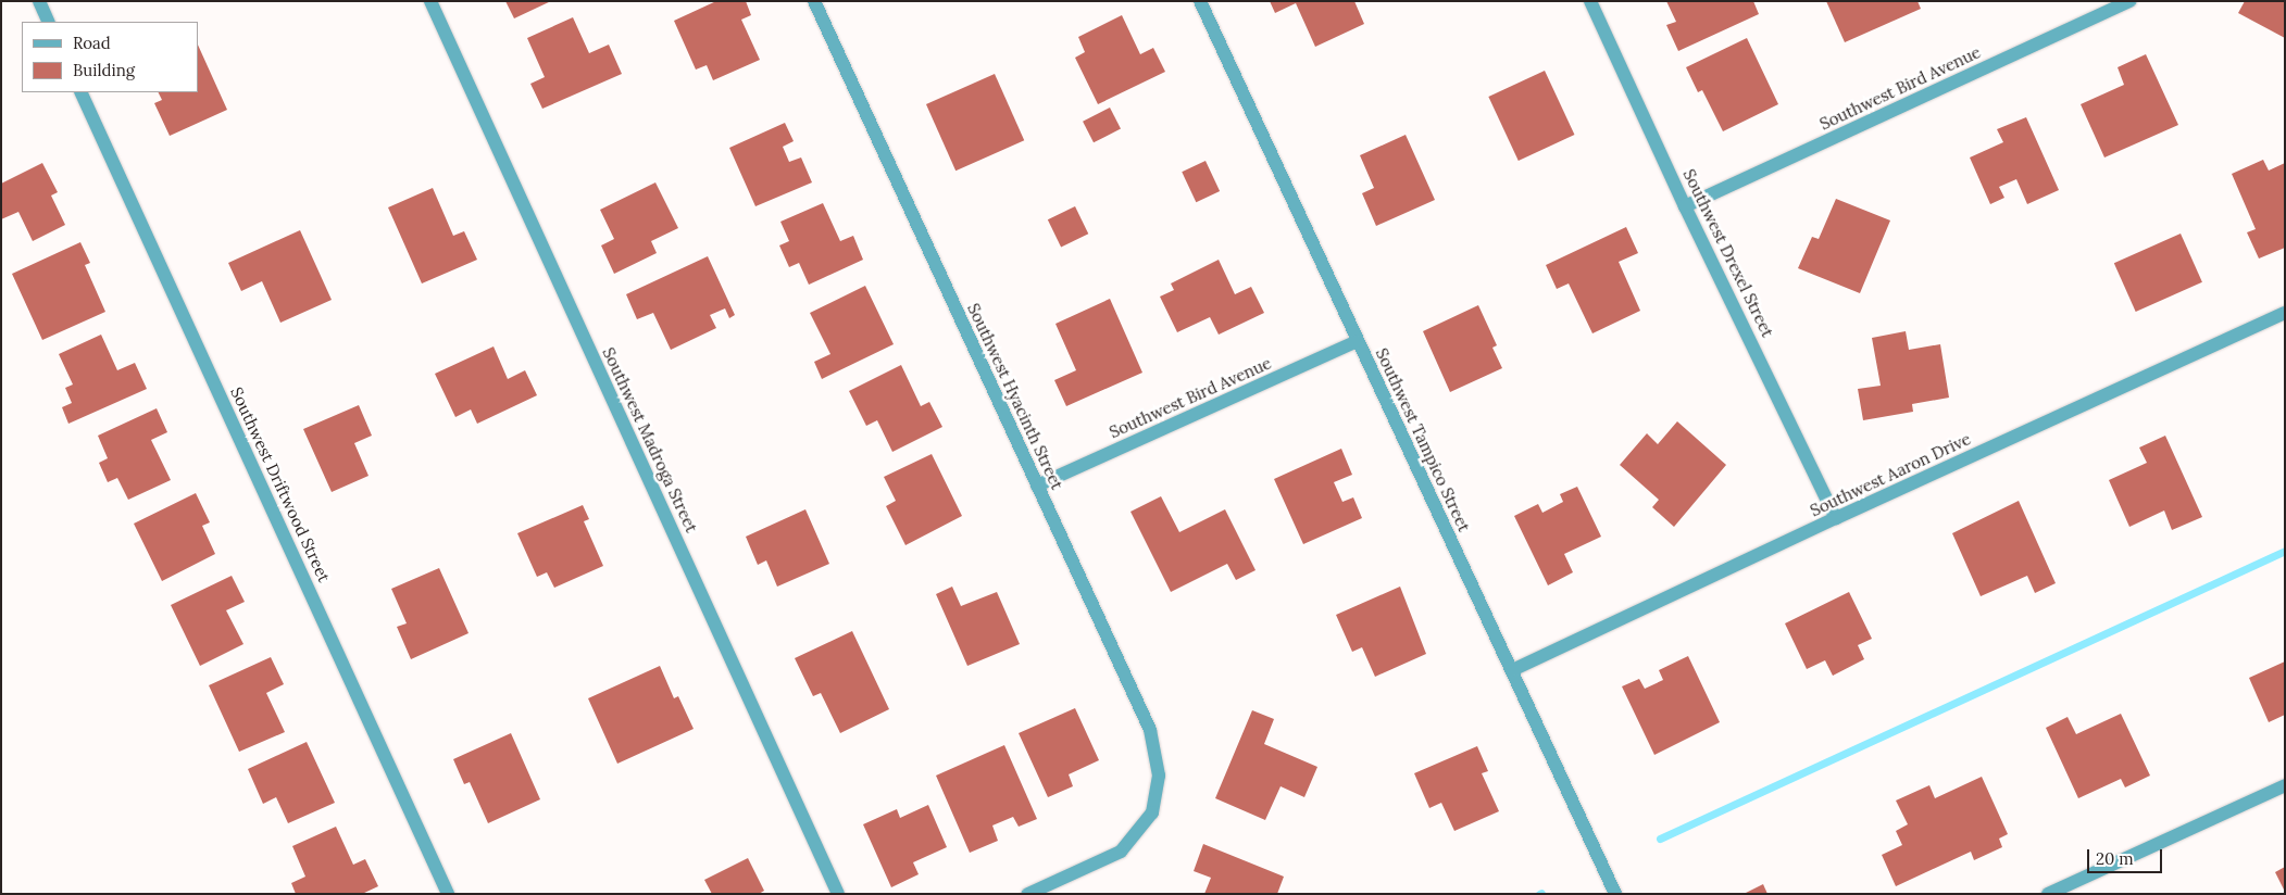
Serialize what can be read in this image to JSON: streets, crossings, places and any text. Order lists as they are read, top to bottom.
{
  "streets": {
    "street": [
      "Southwest Bird Avenue",
      "Southwest Drexel Street",
      "Southwest Hyacinth Street",
      "Southwest Madroga Street",
      "Southwest Tampico Street",
      "Southwest Aaron Drive",
      "Southwest Driftwood Street"
    ]
  },
  "crossings": [
    ["Southwest Bird Avenue", "Southwest Drexel Street"],
    ["Southwest Bird Avenue", "Southwest Hyacinth Street"],
    ["Southwest Bird Avenue", "Southwest Tampico Street"],
    ["Southwest Drexel Street", "Southwest Aaron Drive"],
    ["Southwest Tampico Street", "Southwest Aaron Drive"]
  ],
  "legend": ["Road", "Building"],
  "scale_bar": "20 m"
}
